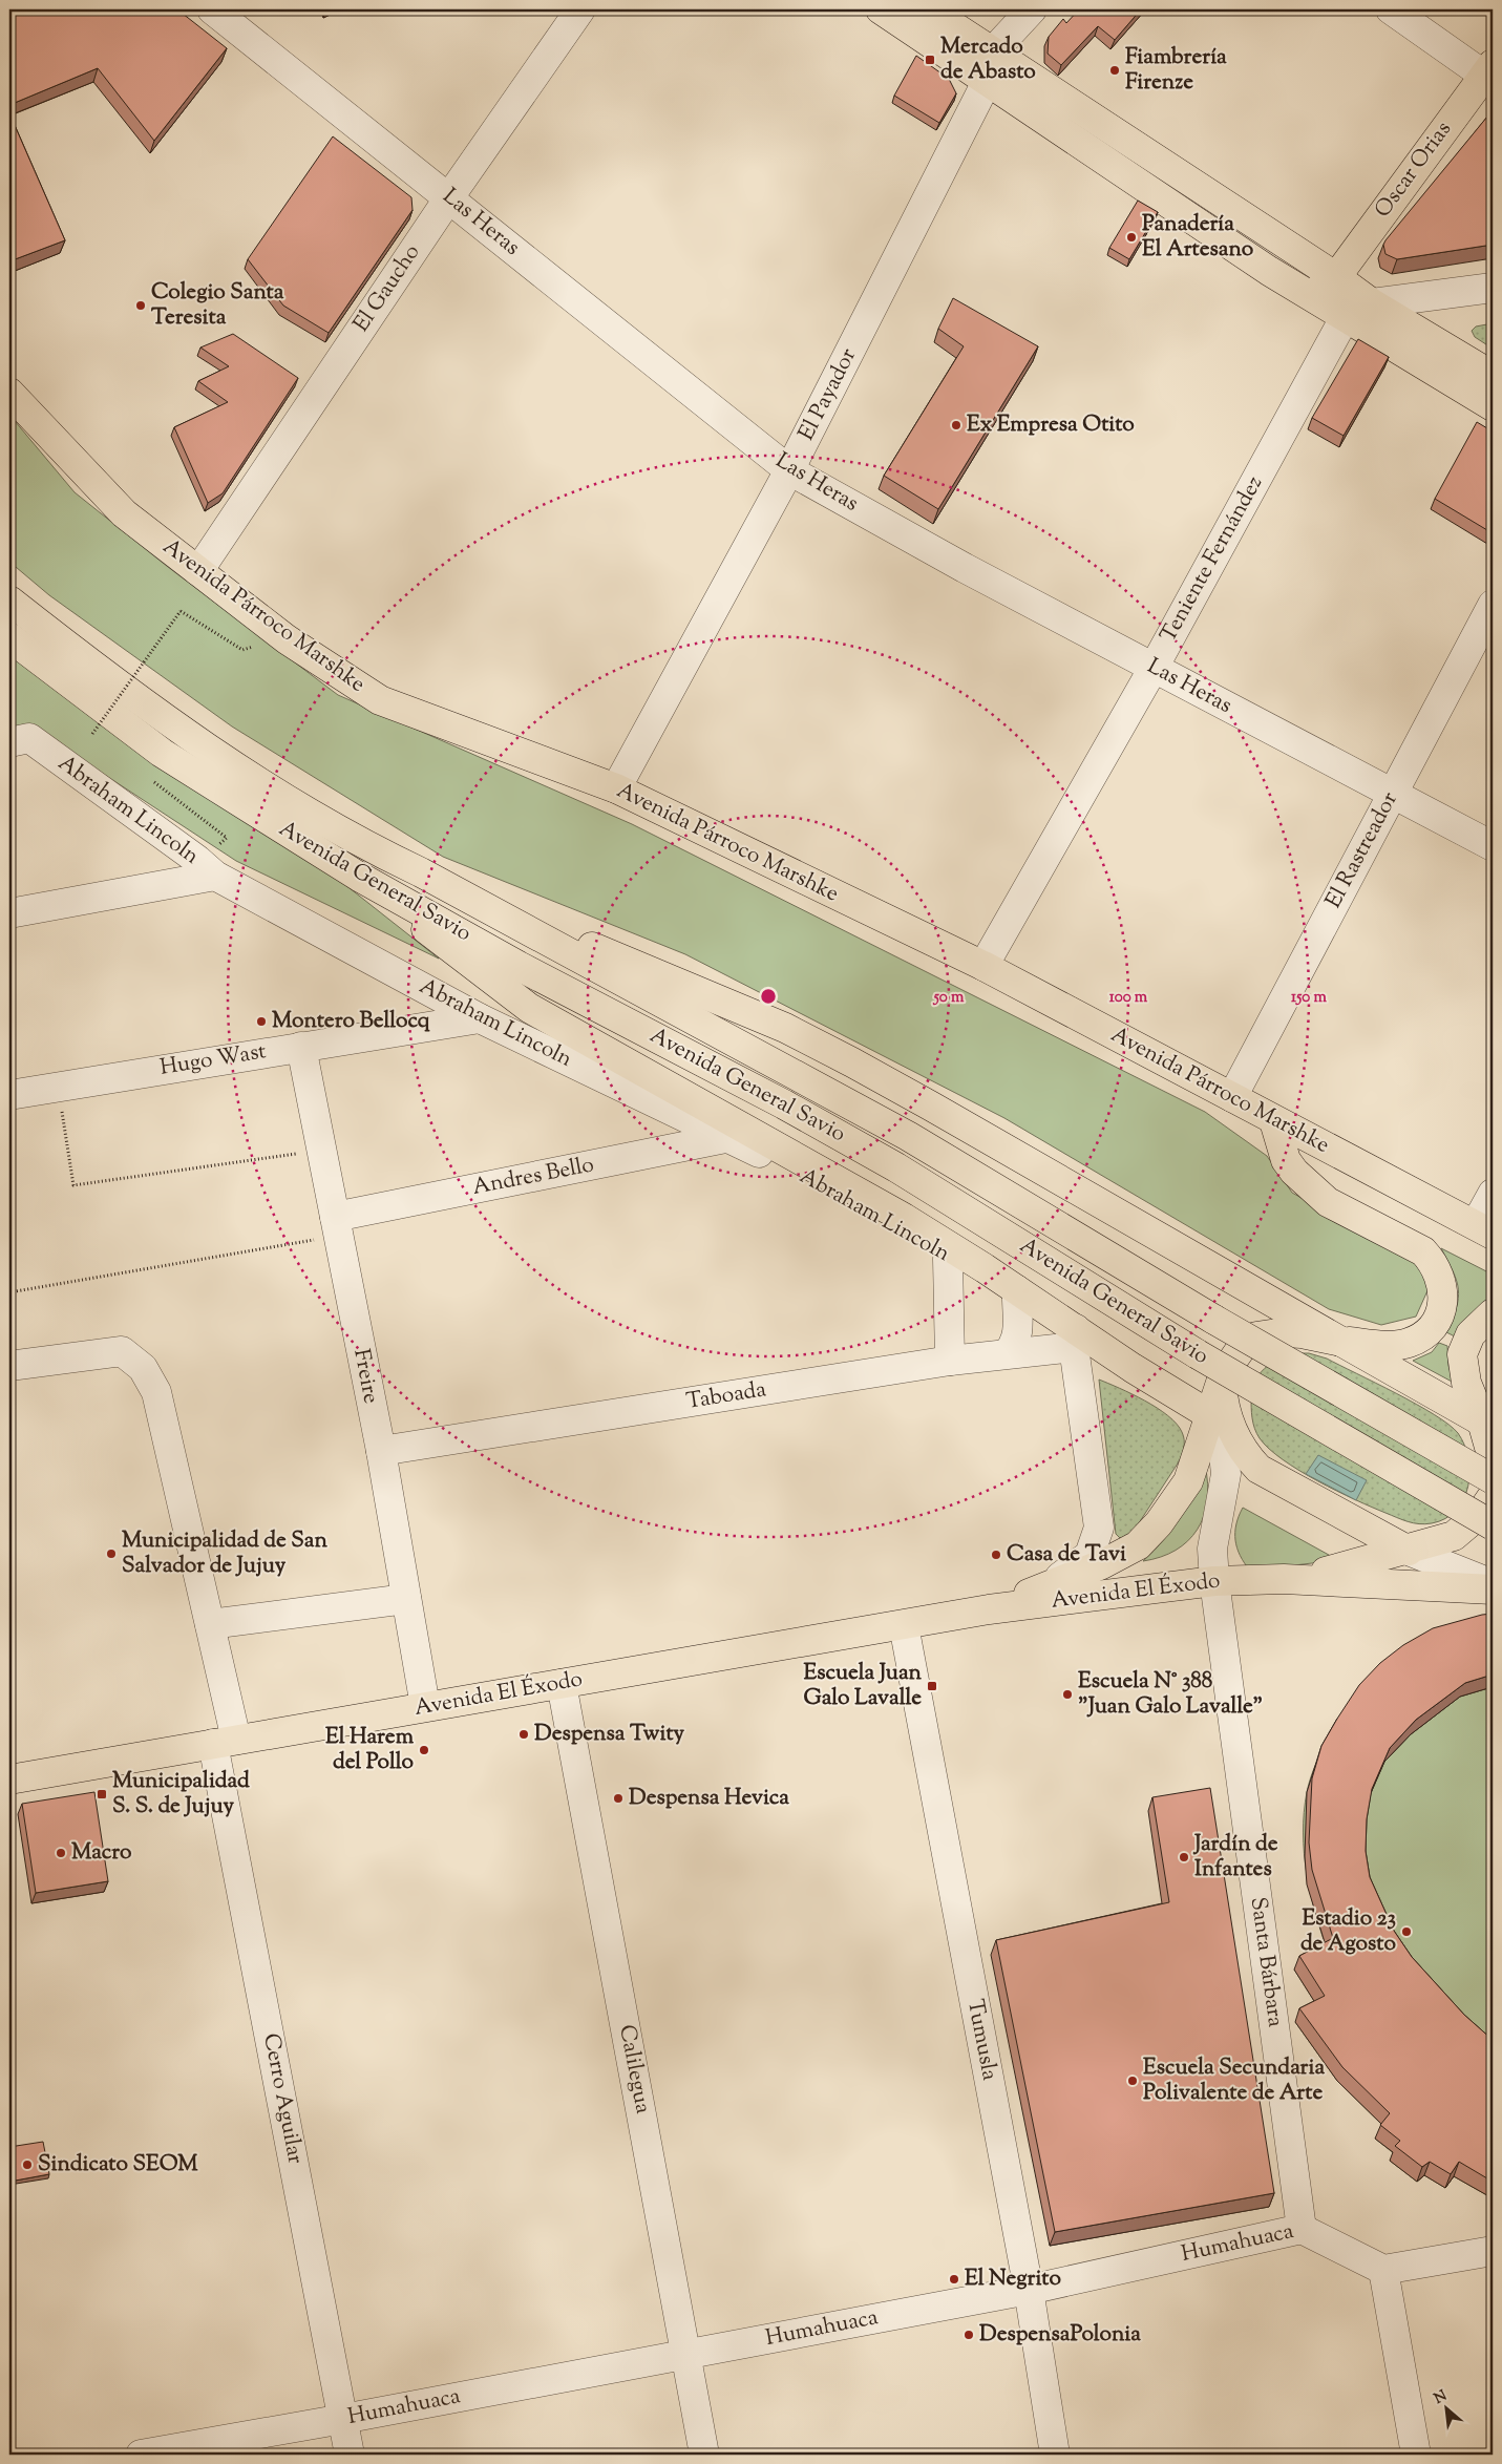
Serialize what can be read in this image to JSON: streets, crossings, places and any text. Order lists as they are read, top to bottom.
{
  "streets": {
    "main road": [
      "Oscar Orias",
      "Avenida Párroco Marshke",
      "Avenida General Savio",
      "Avenida El Éxodo"
    ],
    "street": [
      "Las Heras",
      "El Gaucho",
      "El Payador",
      "Teniente Fernández",
      "Abraham Lincoln",
      "El Rastreador",
      "Hugo Wast",
      "Andres Bello",
      "Freire",
      "Taboada",
      "Santa Bárbara",
      "Tumusla",
      "Calilegua",
      "Cerro Aguilar",
      "Humahuaca"
    ]
  },
  "crossings": [
    ["Las Heras", "El Gaucho"],
    ["Las Heras", "El Payador"],
    ["Las Heras", "Teniente Fernández"],
    ["Las Heras", "El Rastreador"],
    ["El Gaucho", "Avenida Párroco Marshke"],
    ["El Payador", "Avenida Párroco Marshke"],
    ["Teniente Fernández", "Avenida Párroco Marshke"],
    ["Avenida Párroco Marshke", "El Rastreador"],
    ["Abraham Lincoln", "Hugo Wast"],
    ["Abraham Lincoln", "Andres Bello"],
    ["Hugo Wast", "Freire"],
    ["Andres Bello", "Freire"],
    ["Freire", "Taboada"],
    ["Freire", "Avenida El Éxodo"],
    ["Avenida El Éxodo", "Santa Bárbara"],
    ["Avenida El Éxodo", "Tumusla"],
    ["Avenida El Éxodo", "Calilegua"],
    ["Avenida El Éxodo", "Cerro Aguilar"],
    ["Santa Bárbara", "Humahuaca"],
    ["Tumusla", "Humahuaca"],
    ["Calilegua", "Humahuaca"],
    ["Cerro Aguilar", "Humahuaca"]
  ],
  "places": {
    "transit": ["Mercado de Abasto", "Escuela Juan Galo Lavalle", "Municipalidad S. S. de Jujuy"],
    "other": [
      "Fiambrería Firenze",
      "Panadería El Artesano",
      "Colegio Santa Teresita",
      "Ex Empresa Otito",
      "Montero Bellocq",
      "Municipalidad de San Salvador de Jujuy",
      "Casa de Tavi",
      "Escuela N° 388 \"Juan Galo Lavalle\"",
      "Despensa Twity",
      "El Harem del Pollo",
      "Despensa Hevica",
      "Macro",
      "Jardín de Infantes",
      "Estadio 23 de Agosto",
      "Escuela Secundaria Polivalente de Arte",
      "Sindicato SEOM",
      "El Negrito",
      "DespensaPolonia"
    ]
  },
  "north": "top left",
  "rings": ["50 m", "100 m", "150 m"]
}
